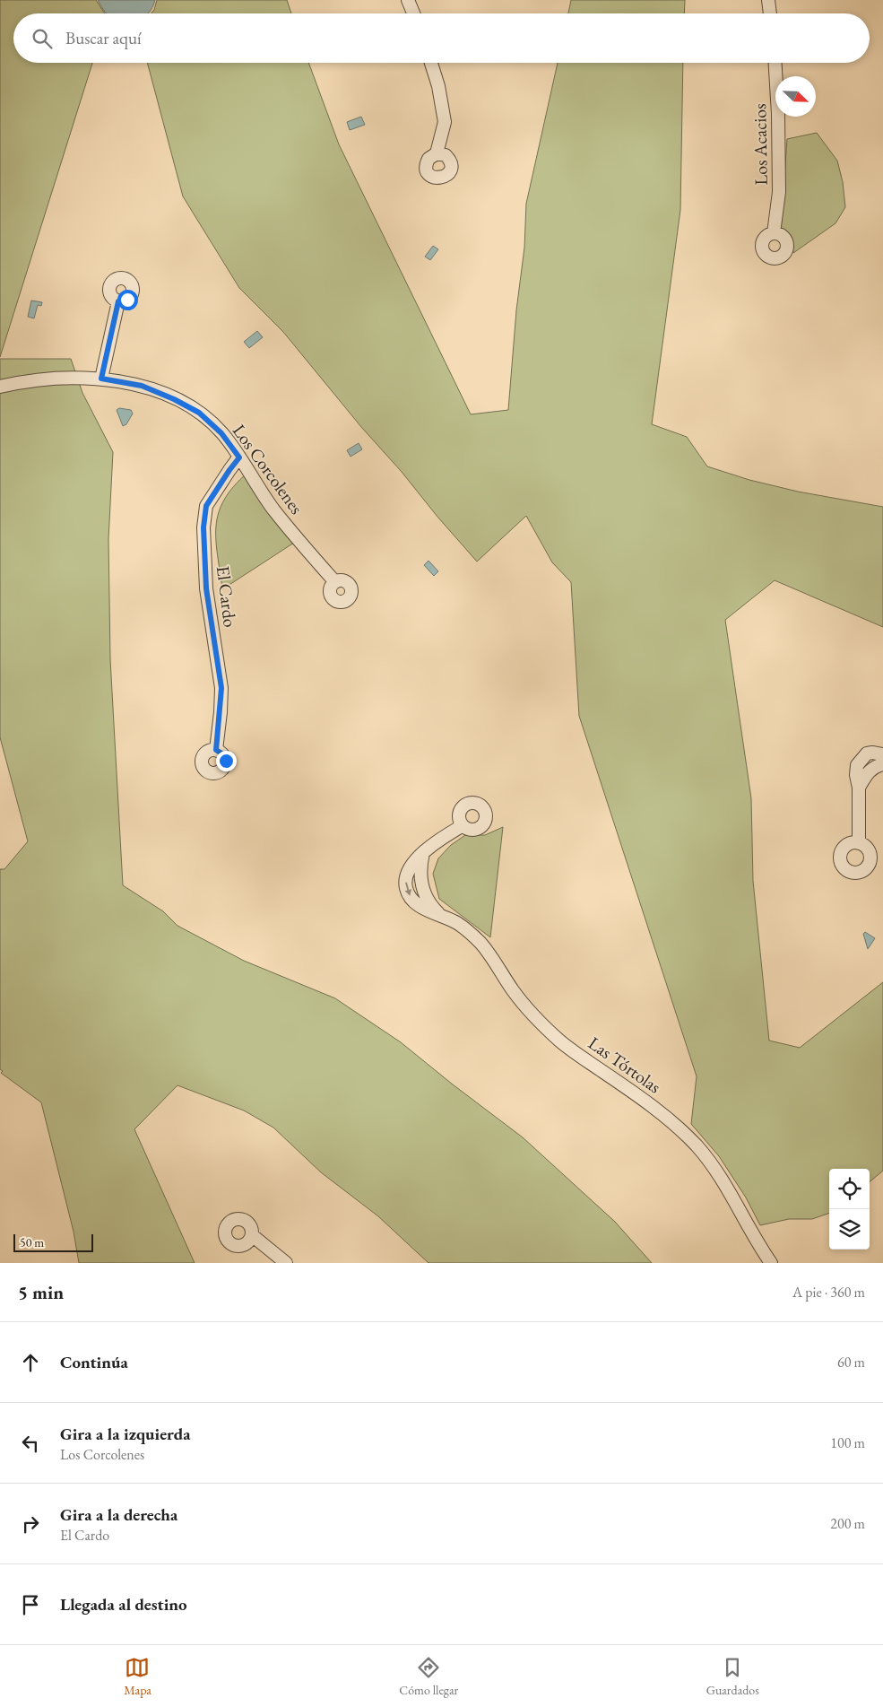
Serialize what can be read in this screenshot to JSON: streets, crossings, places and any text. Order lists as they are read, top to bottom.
{
  "streets": {
    "street": [
      "Los Acacios",
      "Los Corcolenes",
      "El Cardo",
      "Las Tórtolas"
    ]
  },
  "crossings": [
    ["Los Corcolenes", "El Cardo"]
  ],
  "scale_bar": "50 m",
  "north": "bottom right",
  "page": {
    "search": "Buscar aquí",
    "scale": "50 m",
    "heading": ["5 min", "A pie · 360 m"],
    "list": [
      ["Continúa", "60 m"],
      ["Gira a la izquierda", "Los Corcolenes", "100 m"],
      ["Gira a la derecha", "El Cardo", "200 m"],
      "Llegada al destino"
    ],
    "nav": ["Mapa", "Cómo llegar", "Guardados"]
  }
}
